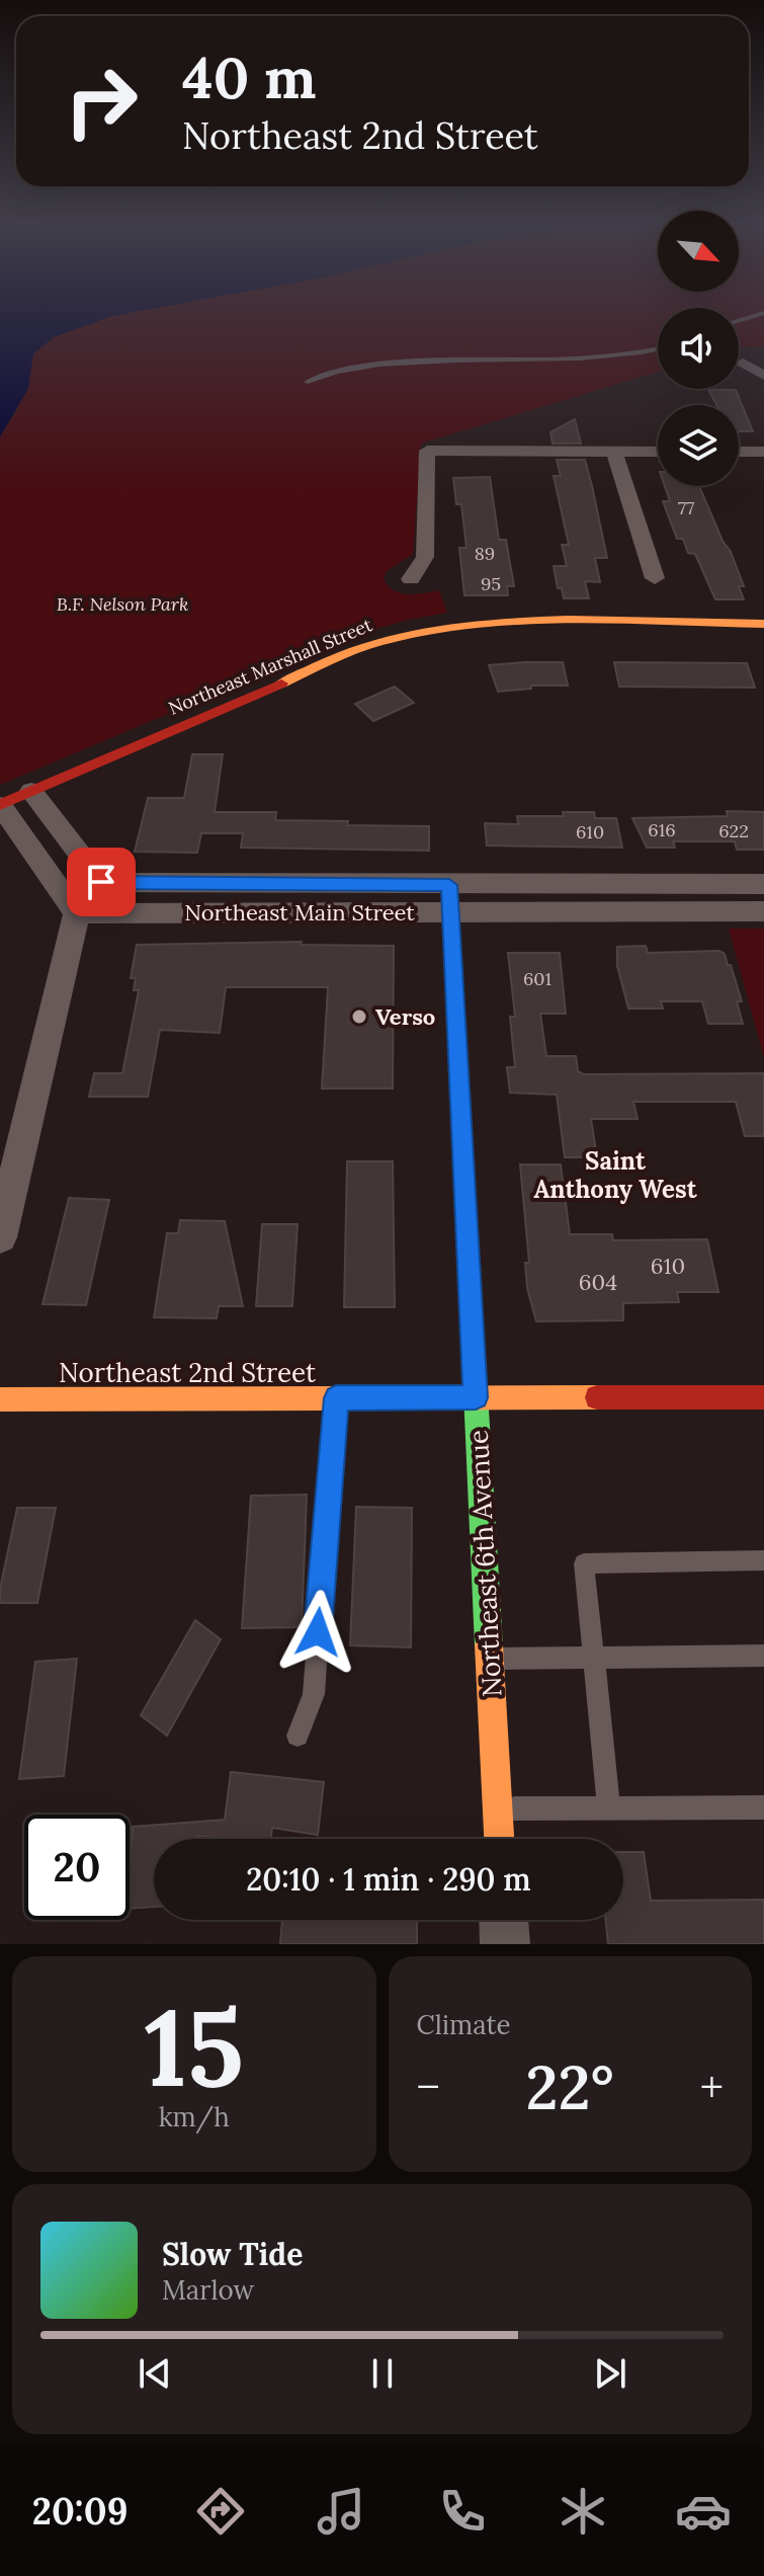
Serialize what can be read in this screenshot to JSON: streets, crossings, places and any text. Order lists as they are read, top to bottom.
{
  "streets": {
    "street": [
      "Northeast Marshall Street",
      "Northeast Main Street",
      "Northeast 2nd Street",
      "Northeast 6th Avenue"
    ]
  },
  "crossings": [
    ["Northeast Main Street", "Northeast 6th Avenue"],
    ["Northeast 2nd Street", "Northeast 6th Avenue"]
  ],
  "districts": ["Saint Anthony West"],
  "parks": ["B.F. Nelson Park"],
  "places": ["Verso"],
  "house_numbers": [
    "77",
    "89",
    "95",
    "616",
    "622",
    "610",
    "601",
    "610",
    "604"
  ],
  "north": "bottom right",
  "page": {
    "turn": ["40 m", "Northeast 2nd Street"],
    "limit": "20",
    "trip": "20:10 · 1 min · 290 m",
    "tile": [
      ["15", "km/h"],
      "Climate"
    ],
    "heat": ["−", "22°", "+"],
    "song": ["Slow Tide", "Marlow"],
    "tabs": "20:09"
  }
}
